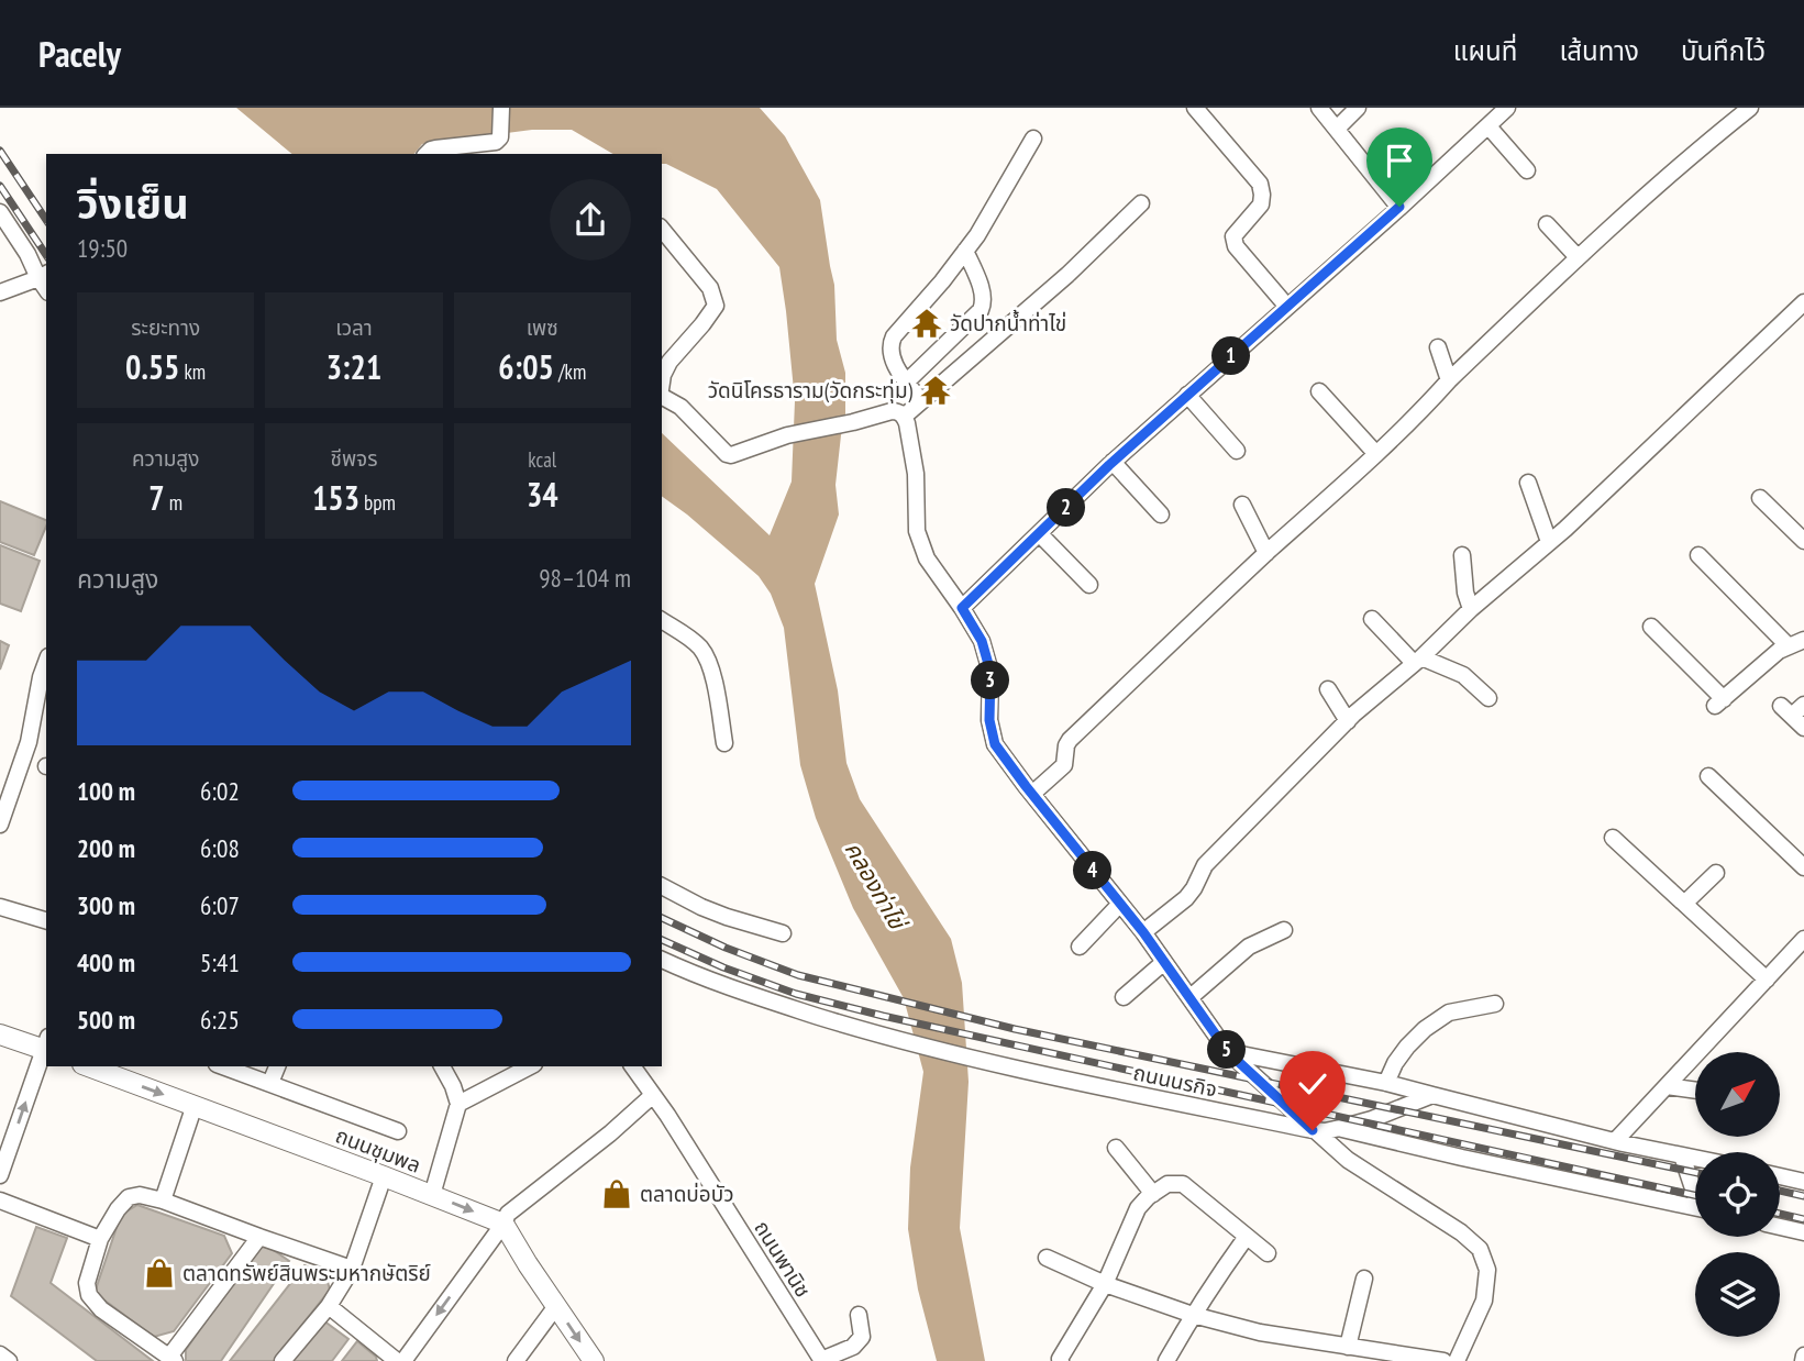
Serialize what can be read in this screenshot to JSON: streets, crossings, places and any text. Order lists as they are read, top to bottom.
{
  "streets": {
    "main road": ["ถนนชุมพล"],
    "street": ["ถนนนรกิจ", "ถนนพานิช"]
  },
  "one_way": ["ถนนชุมพล"],
  "water": ["คลองท่าไข่"],
  "places": {
    "temple": ["วัดปากน้ำท่าไข่", "วัดนิโครธาราม(วัดกระทุ่ม)"],
    "shop": ["ตลาดบ่อบัว", "ตลาดทรัพย์สินพระมหากษัตริย์"]
  },
  "north": "top right",
  "page": {
    "header": "Pacely",
    "nav": ["แผนที่", "เส้นทาง", "บันทึกไว้"],
    "heading": ["วิ่งเย็น", "19:50"],
    "stats": [
      ["ระยะทาง", "0.55 km"],
      ["เวลา", "3:21"],
      ["เพซ", "6:05 /km"],
      ["ความสูง", "7 m"],
      ["ชีพจร", "153 bpm"],
      ["kcal", "34"]
    ],
    "pins": [
      "1",
      "2",
      "3",
      "4",
      "5"
    ],
    "chart": ["ความสูง", "98–104 m"],
    "list": [
      {
        "name": "100 m",
        "note": "6:02"
      },
      {
        "name": "200 m",
        "note": "6:08"
      },
      {
        "name": "300 m",
        "note": "6:07"
      },
      {
        "name": "400 m",
        "note": "5:41"
      },
      {
        "name": "500 m",
        "note": "6:25"
      }
    ]
  }
}
